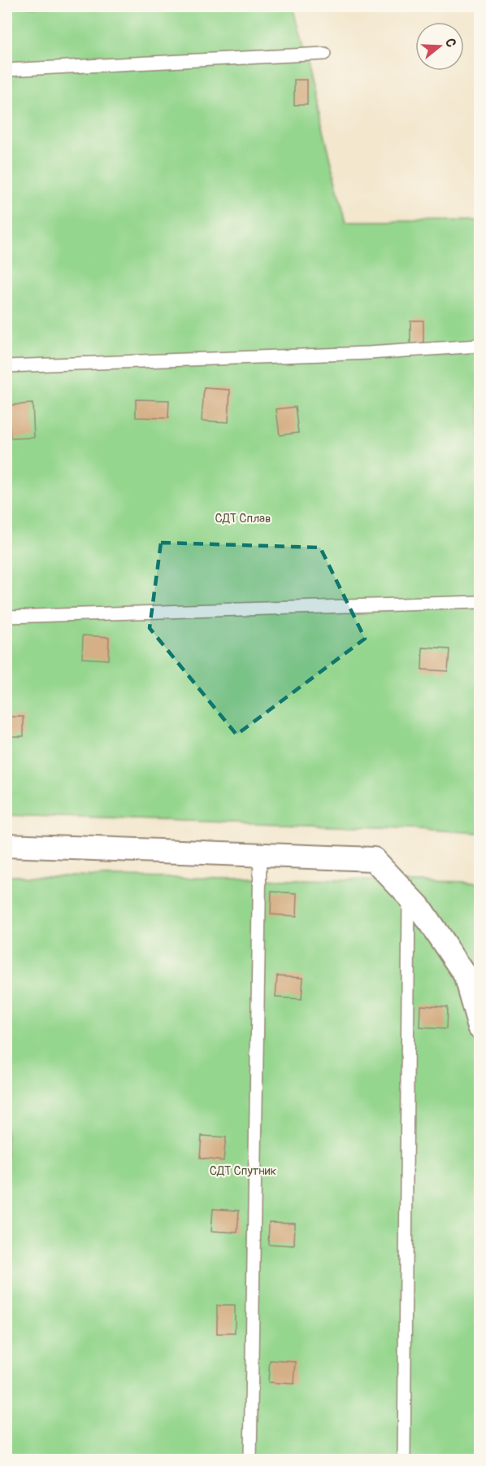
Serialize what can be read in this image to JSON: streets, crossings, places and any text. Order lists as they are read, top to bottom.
{
  "parks": ["СДТ Сплав", "СДТ Спутник"],
  "north": "right"
}
